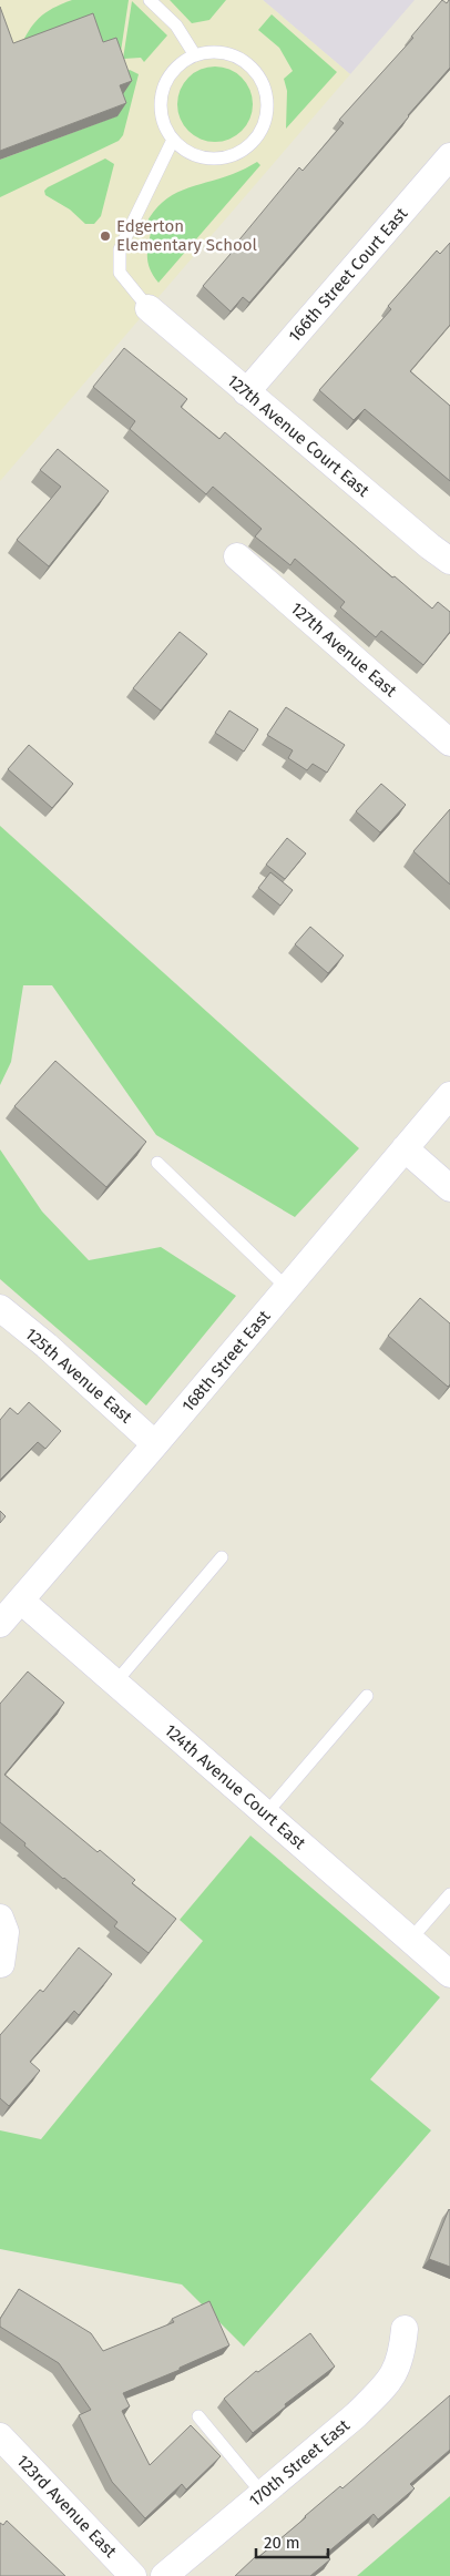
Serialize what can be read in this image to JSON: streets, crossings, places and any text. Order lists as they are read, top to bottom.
{
  "streets": {
    "street": [
      "166th Street Court East",
      "127th Avenue Court East",
      "127th Avenue East",
      "168th Street East",
      "125th Avenue East",
      "124th Avenue Court East",
      "170th Street East",
      "123rd Avenue East"
    ]
  },
  "crossings": [
    ["166th Street Court East", "127th Avenue Court East"],
    ["168th Street East", "125th Avenue East"],
    ["168th Street East", "124th Avenue Court East"]
  ],
  "places": ["Edgerton Elementary School"],
  "scale_bar": "20 m"
}
